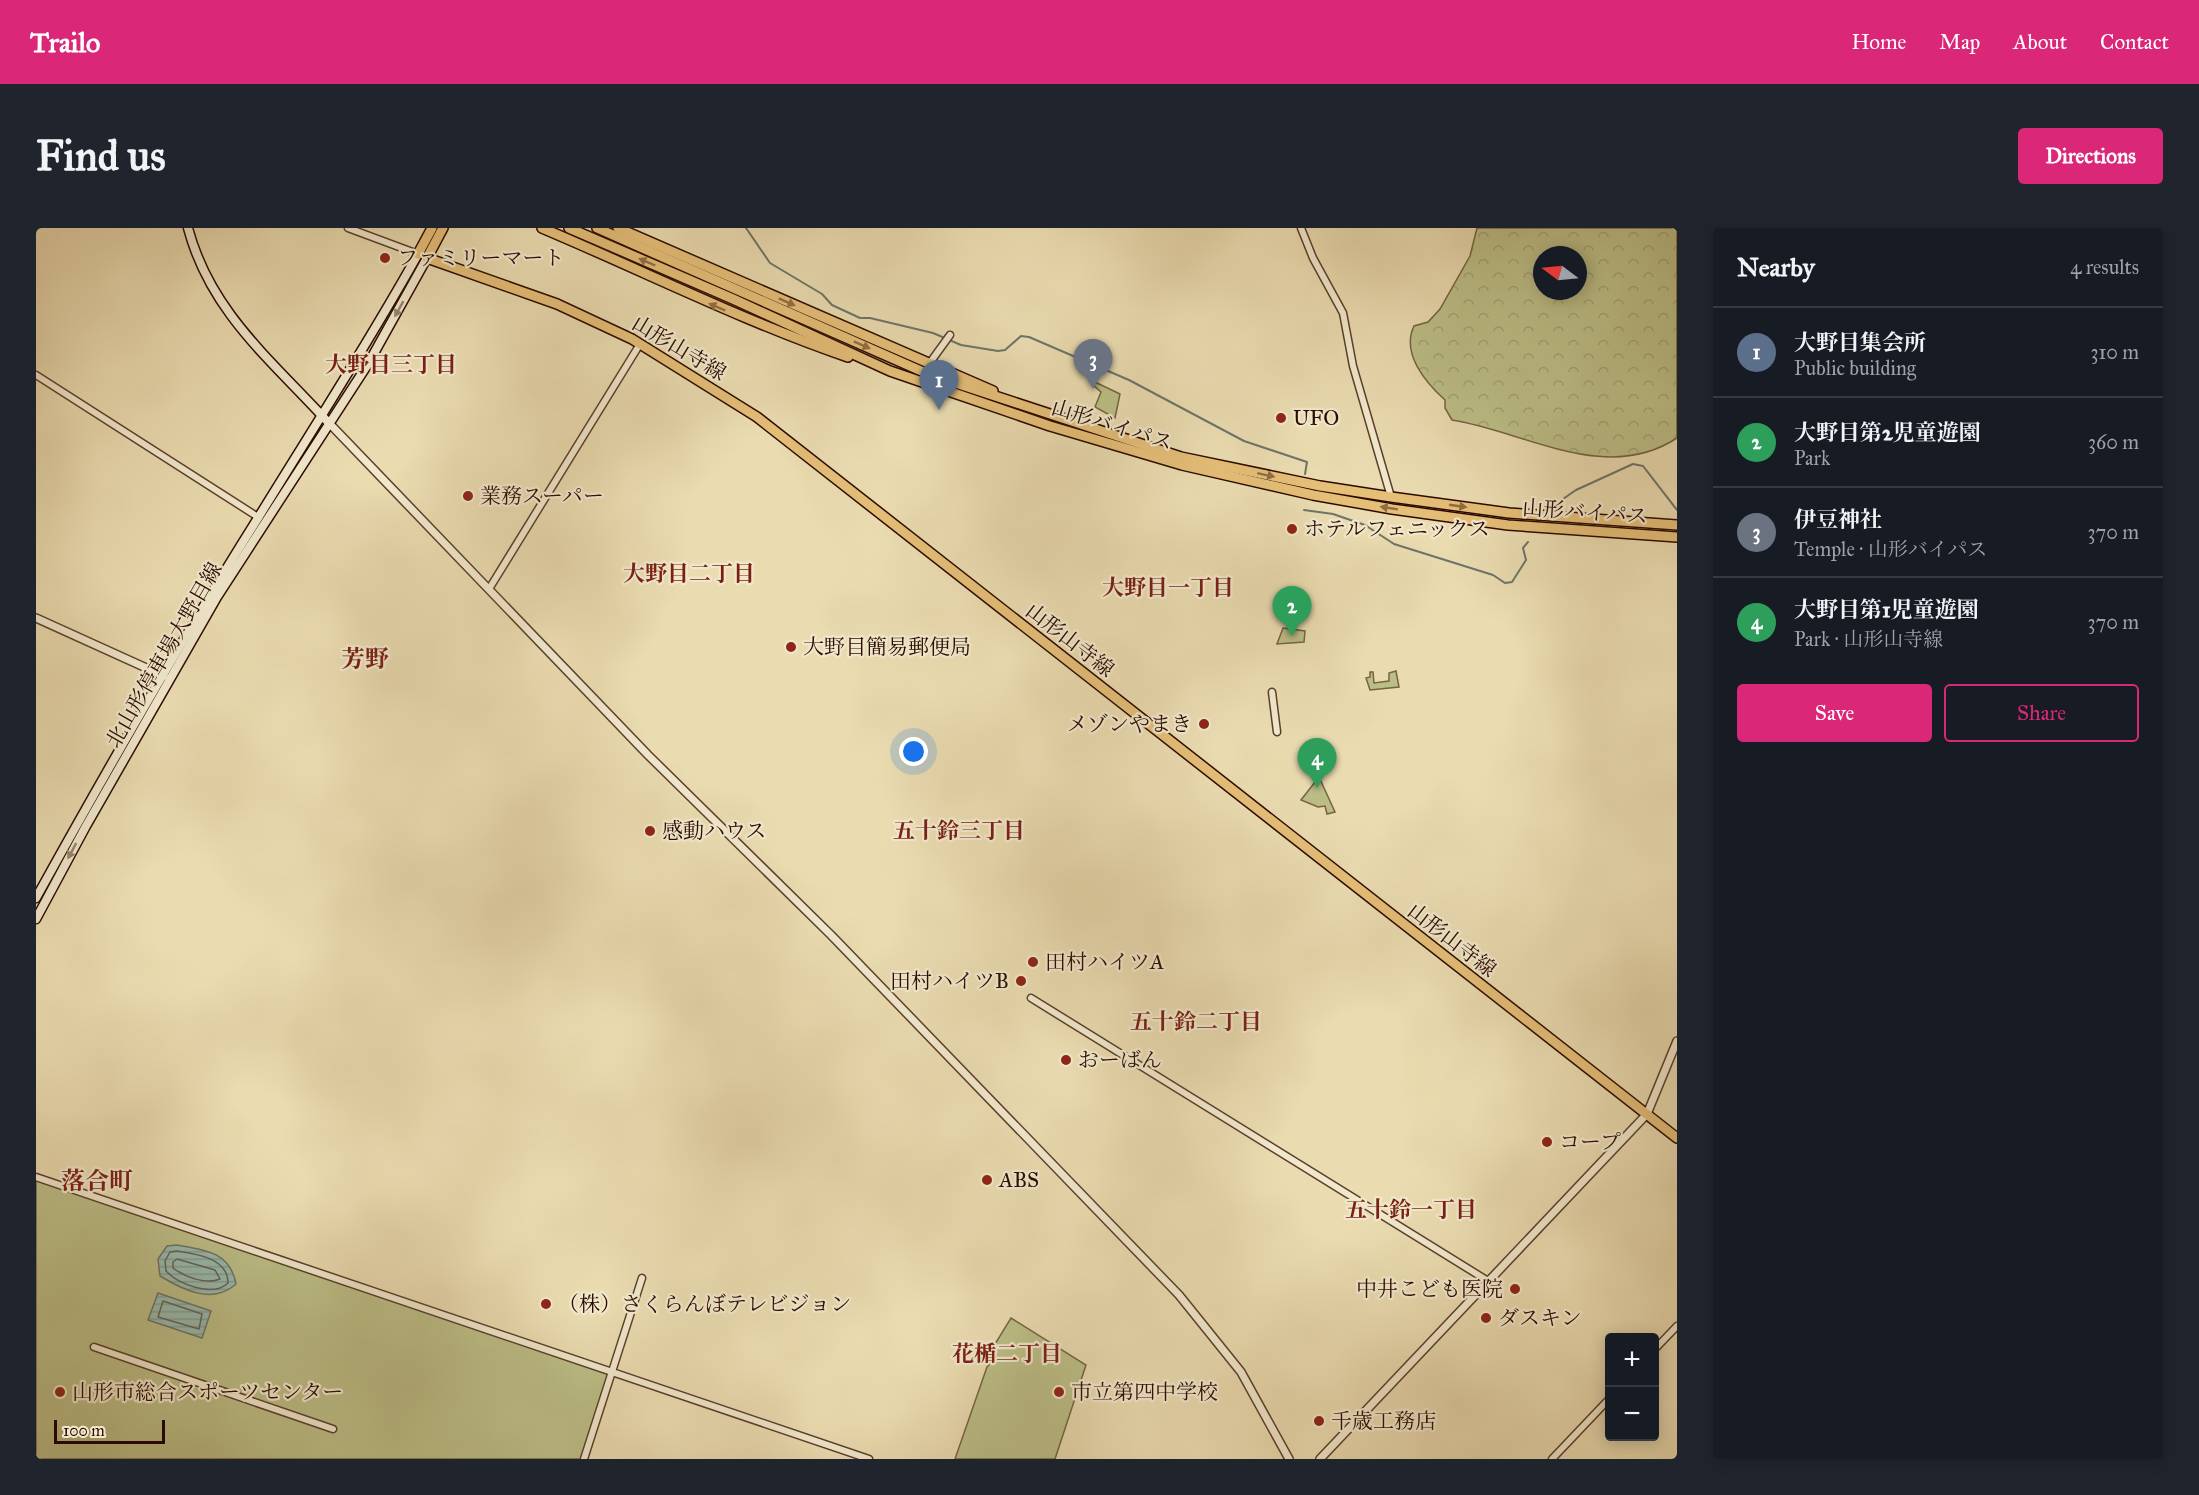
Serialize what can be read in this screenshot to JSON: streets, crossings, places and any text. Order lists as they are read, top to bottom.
{
  "streets": {
    "main road": ["山形山寺線", "山形バイパス", "北山形停車場大野目線"]
  },
  "districts": [
    "大野目三丁目",
    "大野目二丁目",
    "大野目一丁目",
    "芳野",
    "五十鈴三丁目",
    "五十鈴二丁目",
    "落合町",
    "五十鈴一丁目",
    "花楯二丁目"
  ],
  "places": [
    "ファミリーマート",
    "UFO",
    "業務スーパー",
    "ホテルフェニックス",
    "大野目簡易郵便局",
    "メゾンやまき",
    "感動ハウス",
    "田村ハイツA",
    "田村ハイツB",
    "おーばん",
    "コープ",
    "ABS",
    "中井こども医院",
    "（株）さくらんぼテレビジョン",
    "ダスキン",
    "山形市総合スポーツセンター",
    "市立第四中学校",
    "千歳工務店"
  ],
  "scale_bar": "100 m",
  "north": "left",
  "page": {
    "header": "Trailo",
    "nav": [
      "Home",
      "Map",
      "About",
      "Contact"
    ],
    "buttons": [
      "Directions",
      ["Save", "Share"]
    ],
    "title": "Find us",
    "heading": ["Nearby", "4 results"],
    "list": [
      {
        "mark": "1",
        "name": "大野目集会所",
        "note": "Public building",
        "value": "310 m"
      },
      {
        "mark": "2",
        "name": "大野目第2児童遊園",
        "note": "Park",
        "value": "360 m"
      },
      {
        "mark": "3",
        "name": "伊豆神社",
        "note": "Temple · 山形バイパス",
        "value": "370 m"
      },
      {
        "mark": "4",
        "name": "大野目第1児童遊園",
        "note": "Park · 山形山寺線",
        "value": "370 m"
      }
    ],
    "pins": [
      "3",
      "1",
      "2",
      "4"
    ],
    "map_buttons": ["+", "−"],
    "scale": "100 m"
  }
}
